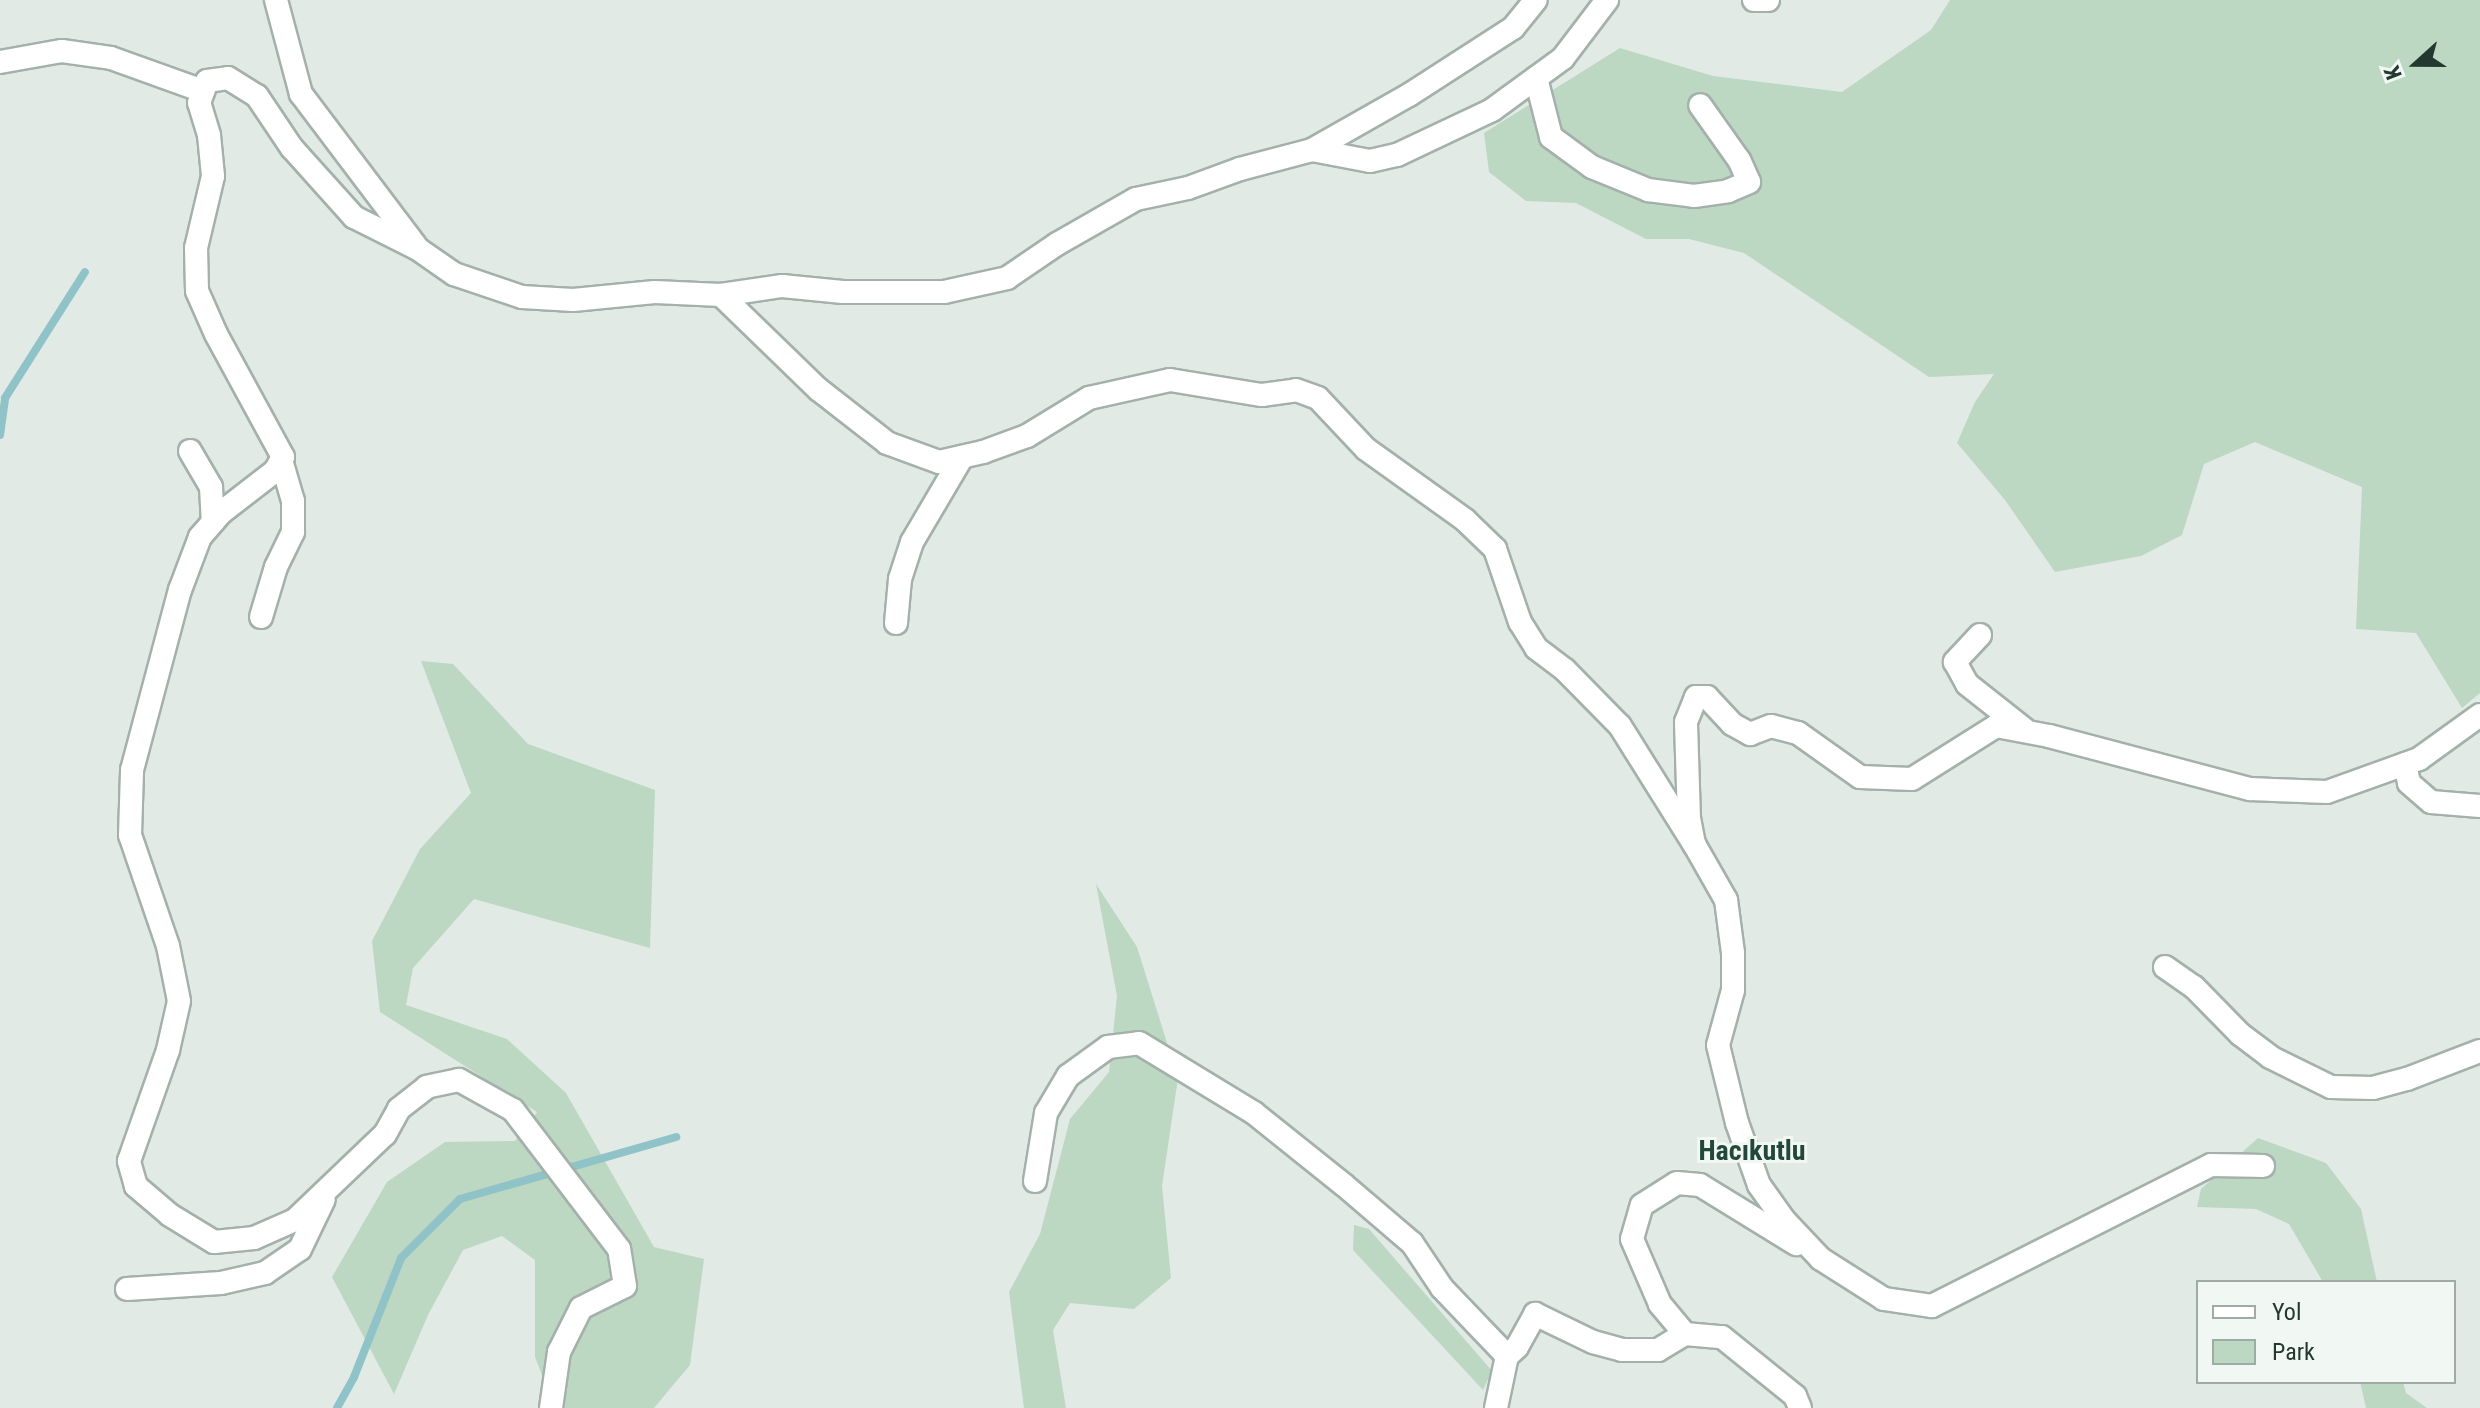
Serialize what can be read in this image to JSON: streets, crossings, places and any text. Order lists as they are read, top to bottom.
{
  "districts": ["Hacıkutlu"],
  "legend": ["Yol", "Park"],
  "north": "left"
}
